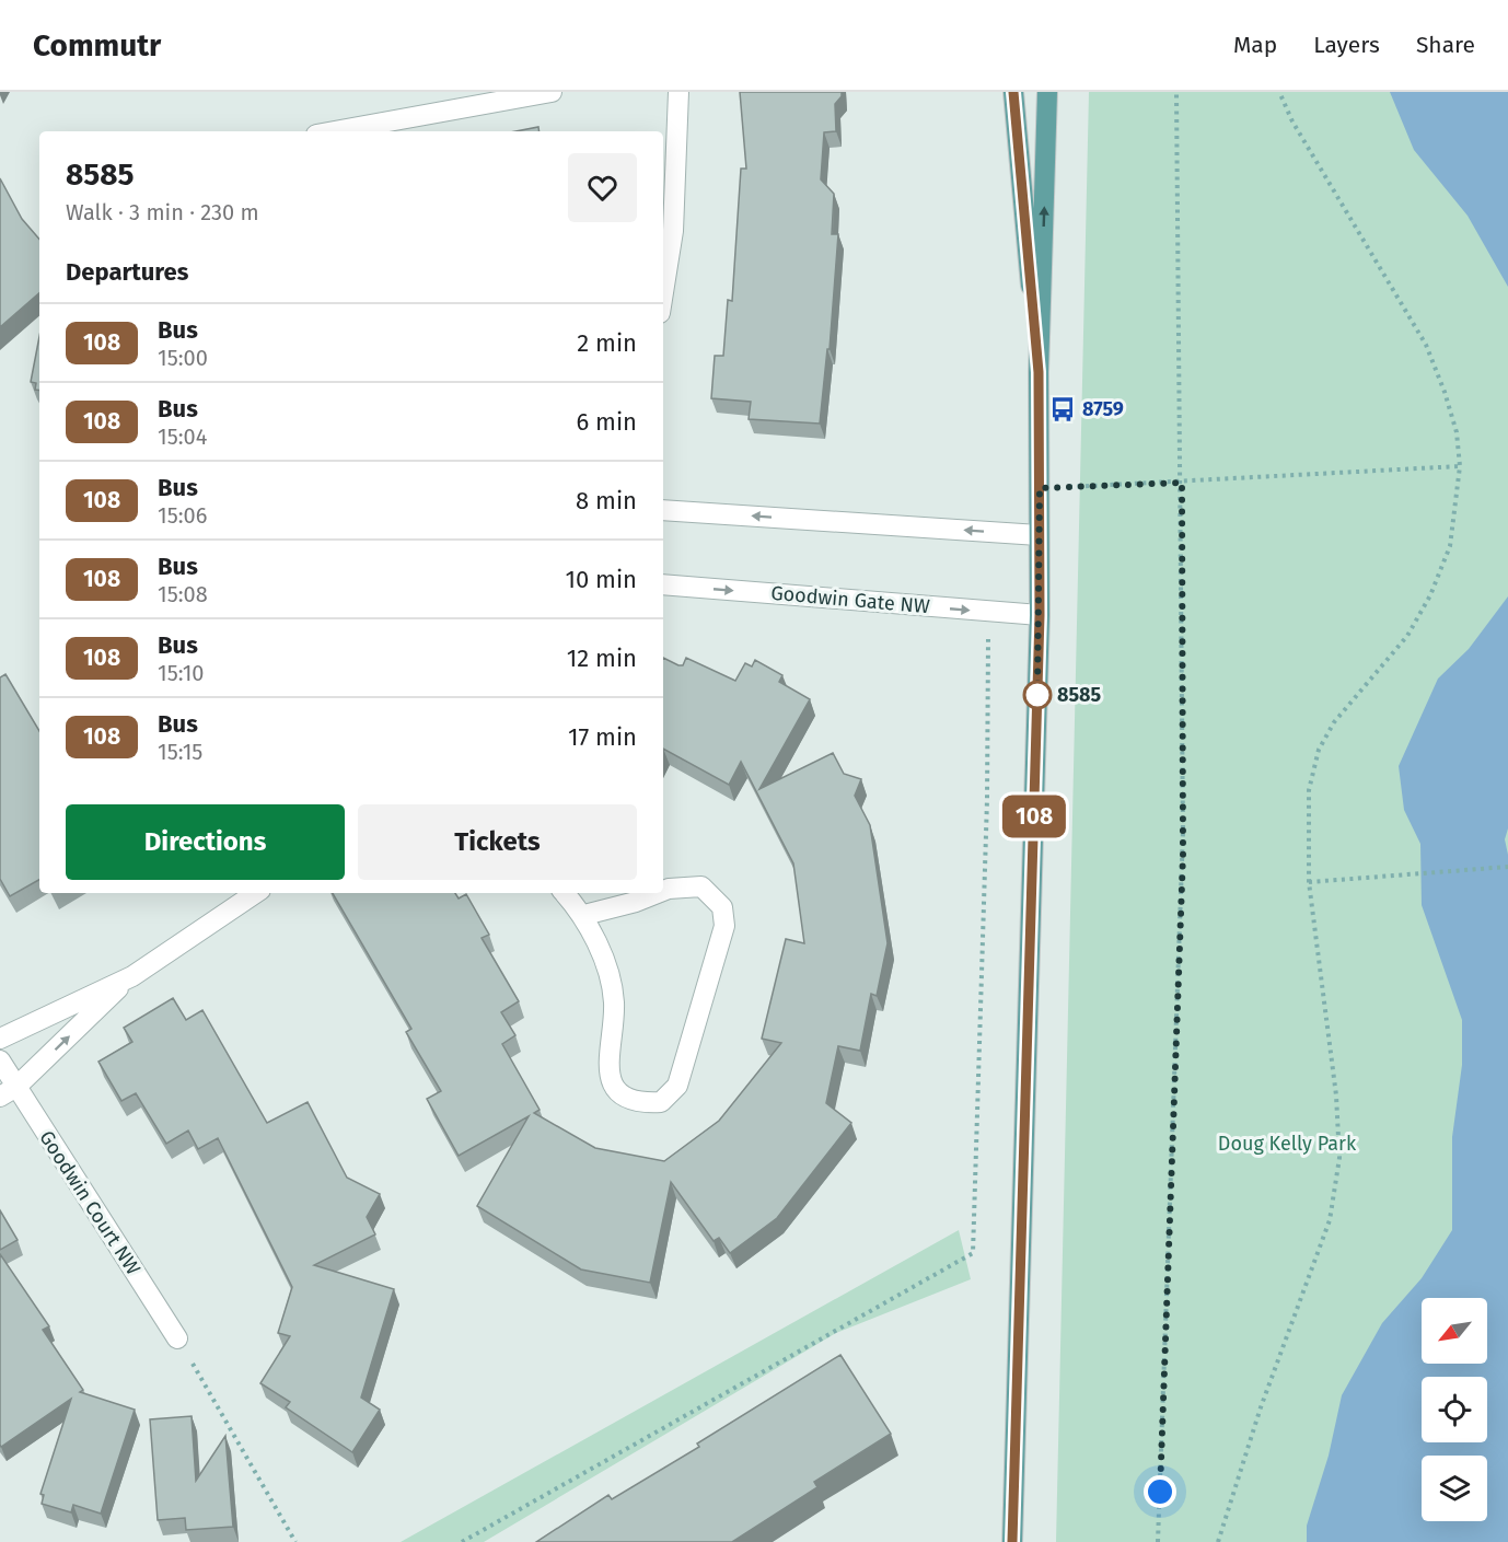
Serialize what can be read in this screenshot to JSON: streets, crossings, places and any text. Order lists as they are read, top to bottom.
{
  "streets": {
    "street": ["Goodwin Gate NW", "Goodwin Court NW"]
  },
  "parks": ["Doug Kelly Park"],
  "places": {
    "bus stop": ["8759"],
    "other": ["8585"]
  },
  "lines": ["bus line 108"],
  "north": "bottom left",
  "page": {
    "header": "Commutr",
    "nav": ["Map", "Layers", "Share"],
    "on_map": "108",
    "heading": [
      ["8585", "Walk · 3 min · 230 m"],
      "Departures"
    ],
    "list": [
      {
        "mark": "108",
        "name": "Bus",
        "note": "15:00",
        "value": "2 min"
      },
      {
        "mark": "108",
        "name": "Bus",
        "note": "15:04",
        "value": "6 min"
      },
      {
        "mark": "108",
        "name": "Bus",
        "note": "15:06",
        "value": "8 min"
      },
      {
        "mark": "108",
        "name": "Bus",
        "note": "15:08",
        "value": "10 min"
      },
      {
        "mark": "108",
        "name": "Bus",
        "note": "15:10",
        "value": "12 min"
      },
      {
        "mark": "108",
        "name": "Bus",
        "note": "15:15",
        "value": "17 min"
      }
    ],
    "buttons": ["Directions", "Tickets"]
  }
}
